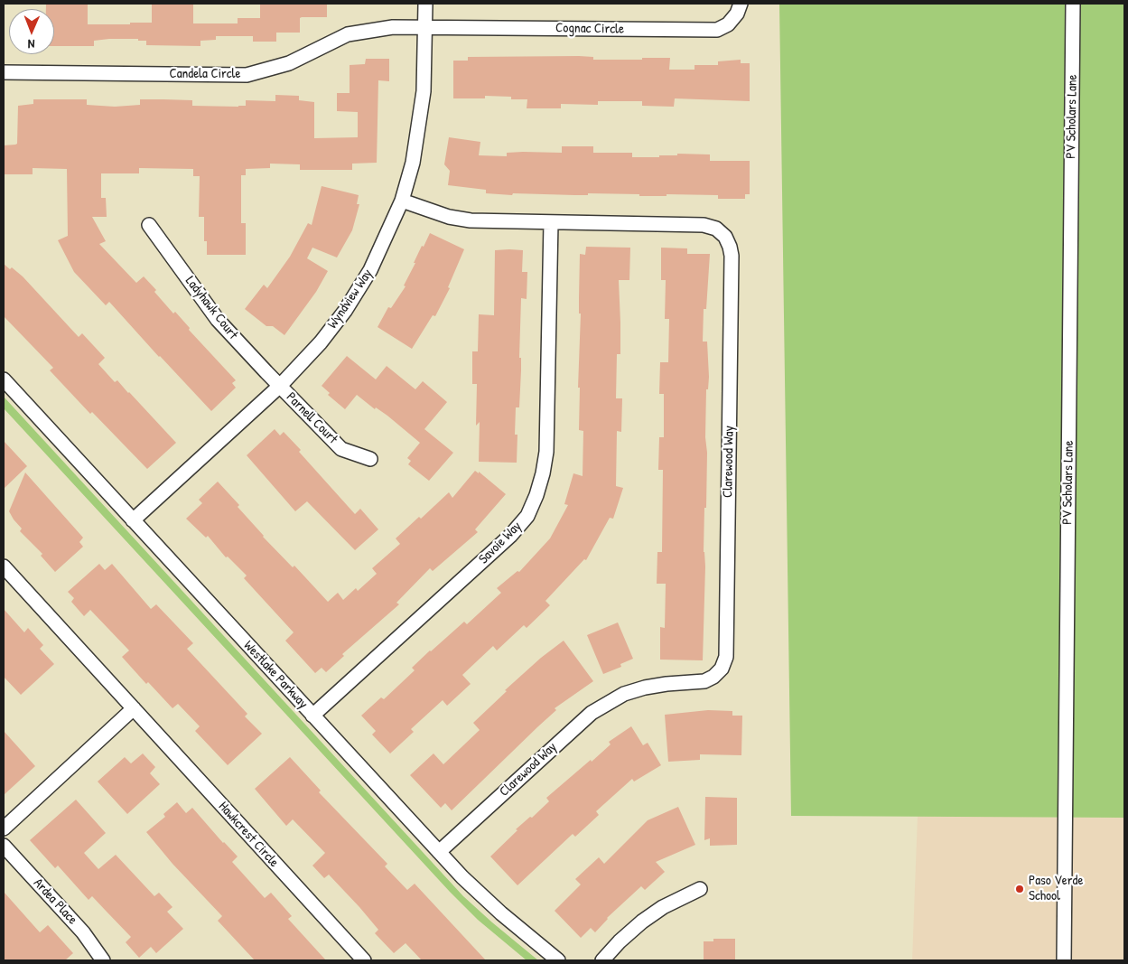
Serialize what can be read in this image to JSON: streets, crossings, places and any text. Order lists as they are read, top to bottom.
{
  "streets": {
    "street": [
      "Cognac Circle",
      "Candela Circle",
      "PV Scholars Lane",
      "Wyndview Way",
      "Ladyhawk Court",
      "Parnell Court",
      "Clarewood Way",
      "Savoie Way",
      "Westlake Parkway",
      "Hawkcrest Circle",
      "Ardea Place"
    ]
  },
  "crossings": [
    ["Cognac Circle", "Candela Circle"],
    ["Cognac Circle", "Wyndview Way"],
    ["Candela Circle", "Wyndview Way"],
    ["Wyndview Way", "Ladyhawk Court"],
    ["Wyndview Way", "Parnell Court"],
    ["Wyndview Way", "Clarewood Way"],
    ["Wyndview Way", "Westlake Parkway"],
    ["Ladyhawk Court", "Parnell Court"],
    ["Clarewood Way", "Savoie Way"],
    ["Clarewood Way", "Westlake Parkway"],
    ["Savoie Way", "Westlake Parkway"]
  ],
  "places": ["Paso Verde School"],
  "north": "bottom"
}
